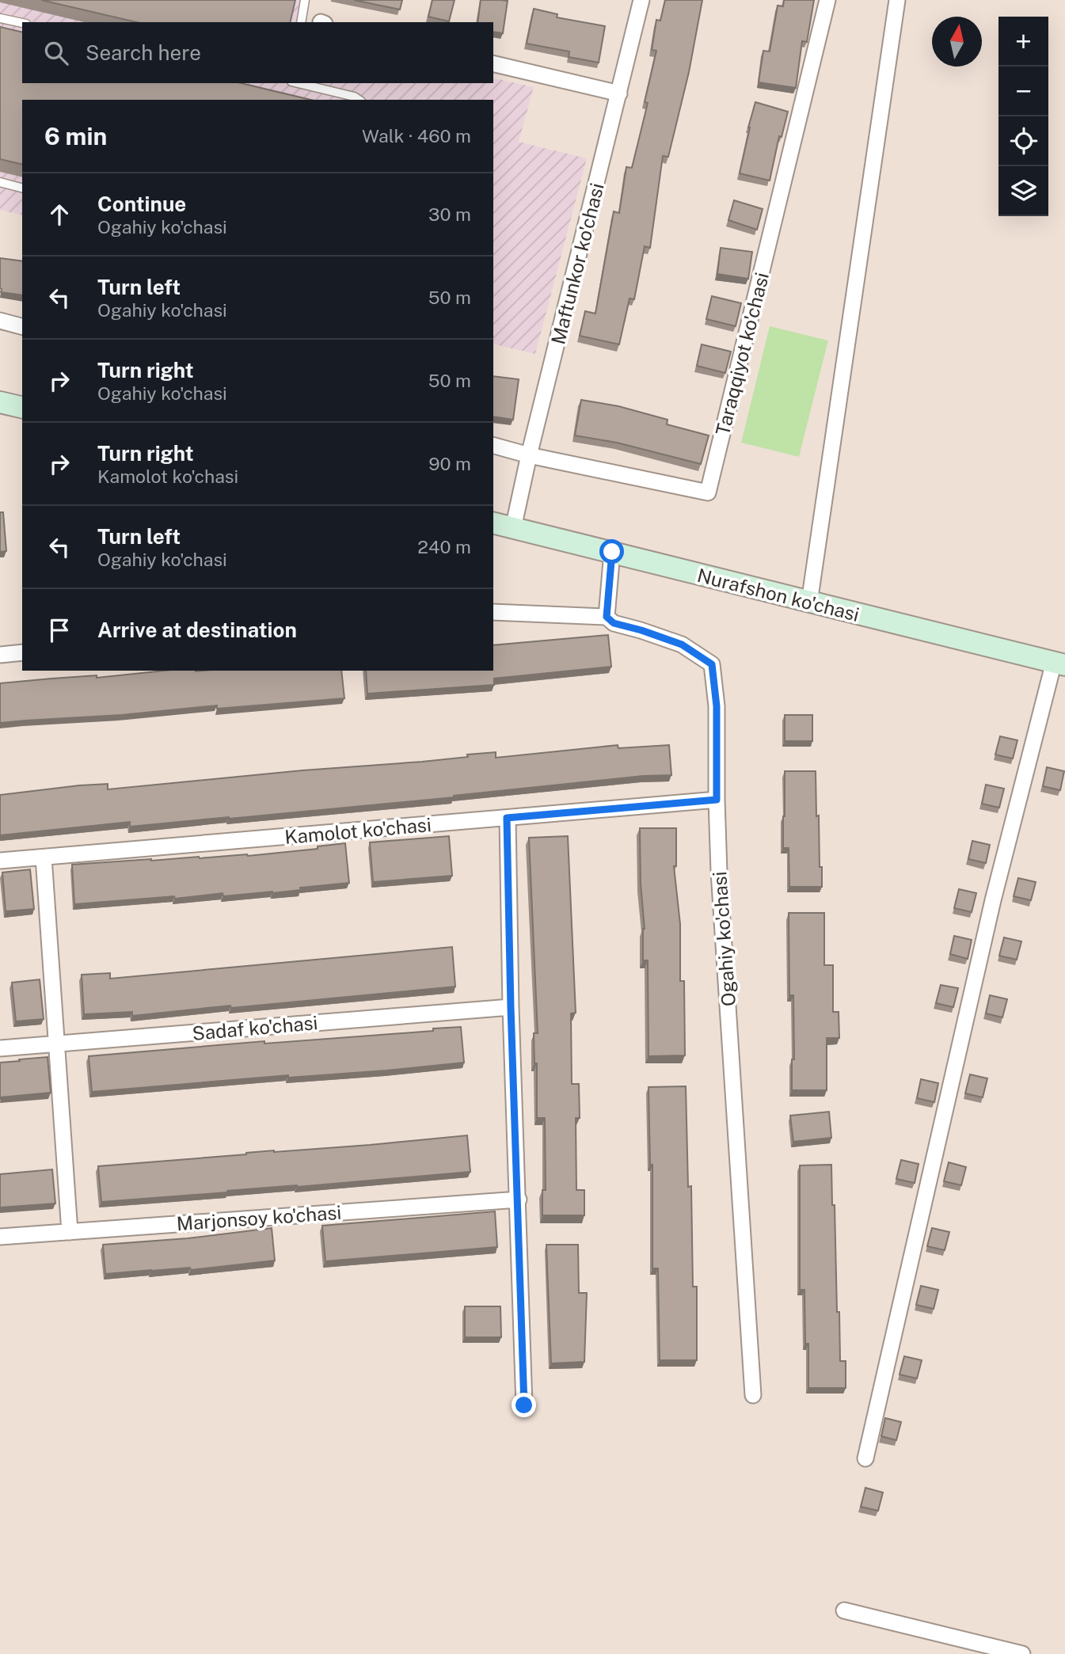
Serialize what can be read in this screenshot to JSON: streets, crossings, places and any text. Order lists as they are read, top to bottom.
{
  "streets": {
    "street": [
      "Maftunkor ko'chasi",
      "Taraqqiyot ko'chasi",
      "Nurafshon ko'chasi",
      "Kamolot ko'chasi",
      "Ogahiy ko'chasi",
      "Sadaf ko'chasi",
      "Marjonsoy ko'chasi"
    ]
  },
  "crossings": [
    ["Maftunkor ko'chasi", "Taraqqiyot ko'chasi"],
    ["Maftunkor ko'chasi", "Nurafshon ko'chasi"],
    ["Kamolot ko'chasi", "Ogahiy ko'chasi"]
  ],
  "north": "top",
  "page": {
    "map_buttons": ["+", "−"],
    "search": "Search here",
    "heading": ["6 min", "Walk · 460 m"],
    "list": [
      ["Continue", "Ogahiy ko'chasi", "30 m"],
      ["Turn left", "Ogahiy ko'chasi", "50 m"],
      ["Turn right", "Ogahiy ko'chasi", "50 m"],
      ["Turn right", "Kamolot ko'chasi", "90 m"],
      ["Turn left", "Ogahiy ko'chasi", "240 m"],
      "Arrive at destination"
    ]
  }
}
